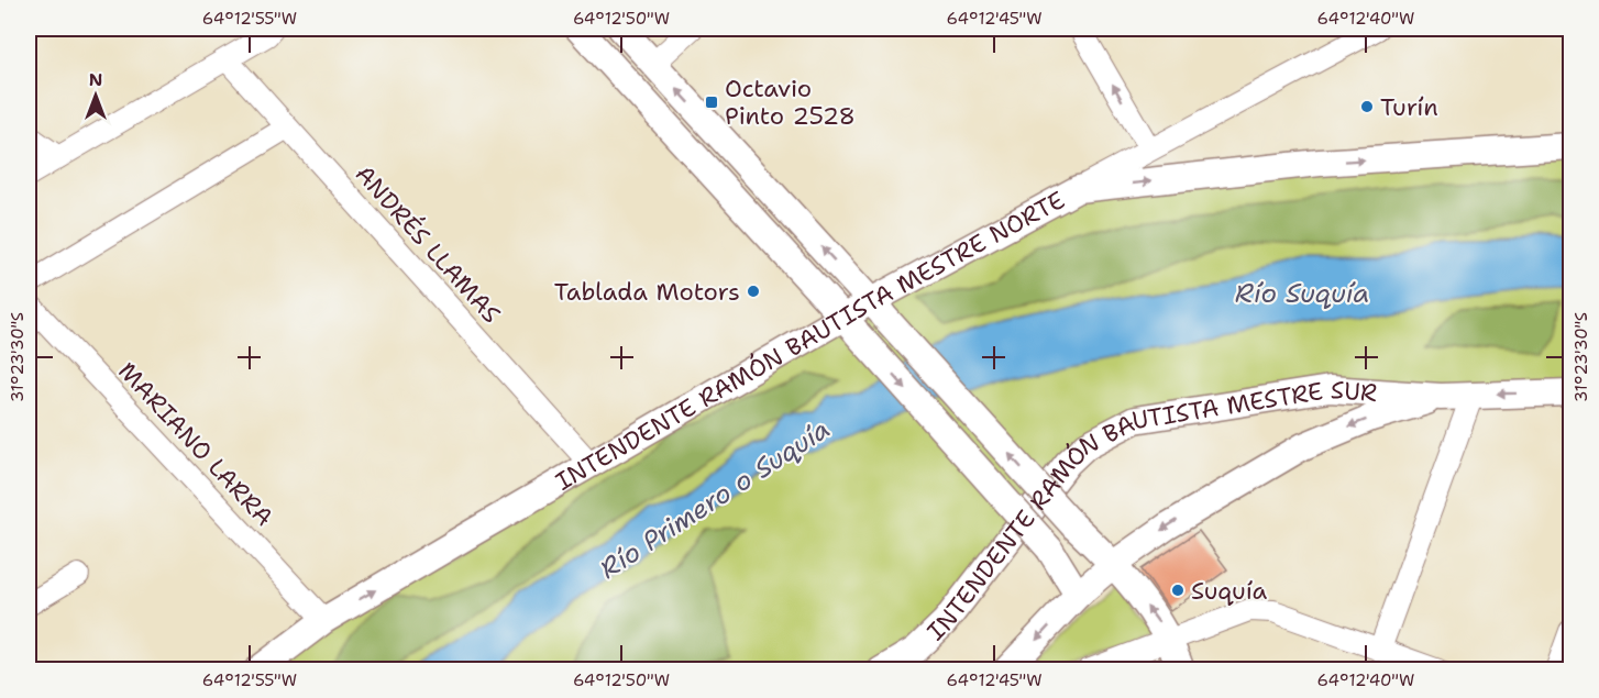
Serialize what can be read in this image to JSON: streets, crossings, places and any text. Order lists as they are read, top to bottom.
{
  "streets": {
    "main road": ["INTENDENTE RAMÓN BAUTISTA MESTRE NORTE", "INTENDENTE RAMÓN BAUTISTA MESTRE SUR"],
    "street": ["ANDRÉS LLAMAS", "MARIANO LARRA"]
  },
  "crossings": [
    ["ANDRÉS LLAMAS", "INTENDENTE RAMÓN BAUTISTA MESTRE NORTE"],
    ["INTENDENTE RAMÓN BAUTISTA MESTRE NORTE", "MARIANO LARRA"]
  ],
  "one_way": ["INTENDENTE RAMÓN BAUTISTA MESTRE NORTE"],
  "water": ["Río Suquía", "Río Primero o Suquía"],
  "places": {
    "transit": ["Octavio Pinto 2528"],
    "other": ["Turín", "Tablada Motors", "Suquía"]
  },
  "north": "top",
  "coordinates": [
    "64°12'55\"W",
    "64°12'50\"W",
    "64°12'45\"W",
    "64°12'40\"W",
    "31°23'30\"S"
  ]
}
